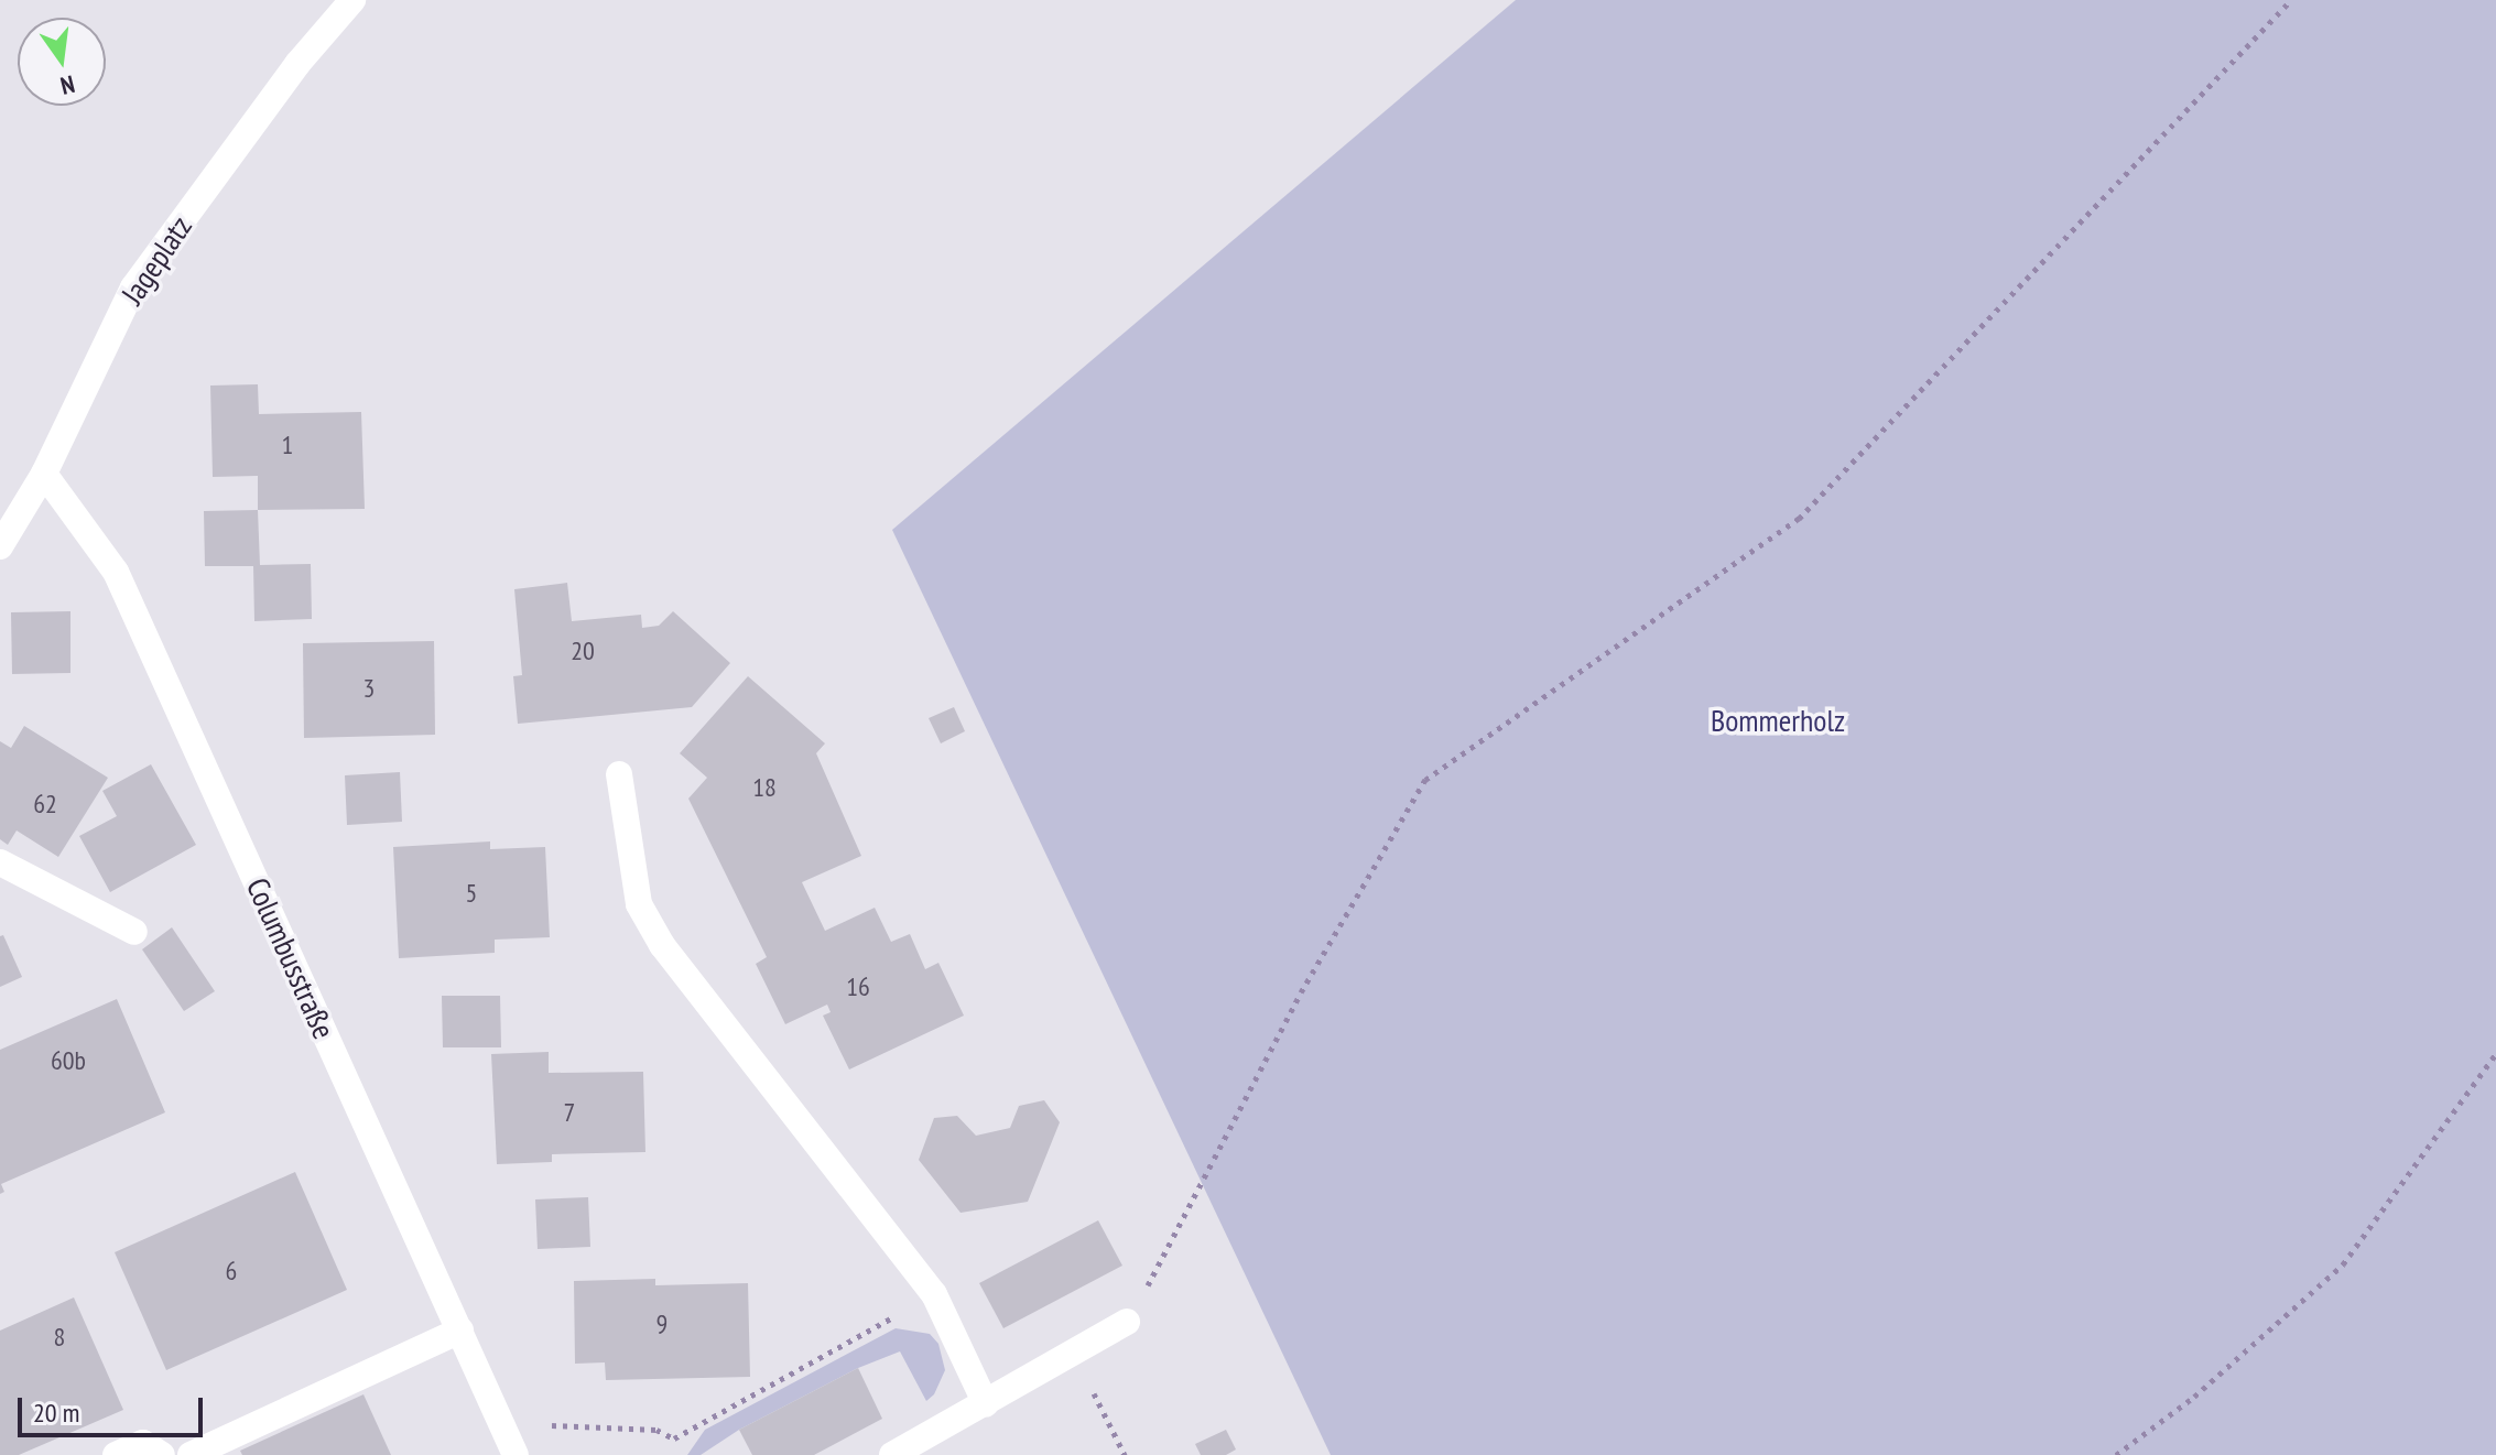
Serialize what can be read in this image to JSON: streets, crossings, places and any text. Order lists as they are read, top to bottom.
{
  "streets": {
    "street": ["Jageplatz", "Columbusstraße"]
  },
  "crossings": [
    ["Jageplatz", "Columbusstraße"]
  ],
  "parks": ["Bommerholz"],
  "house_numbers": [
    "1",
    "20",
    "3",
    "18",
    "62",
    "5",
    "16",
    "60b",
    "7",
    "6",
    "9",
    "8"
  ],
  "scale_bar": "20 m",
  "north": "bottom"
}
